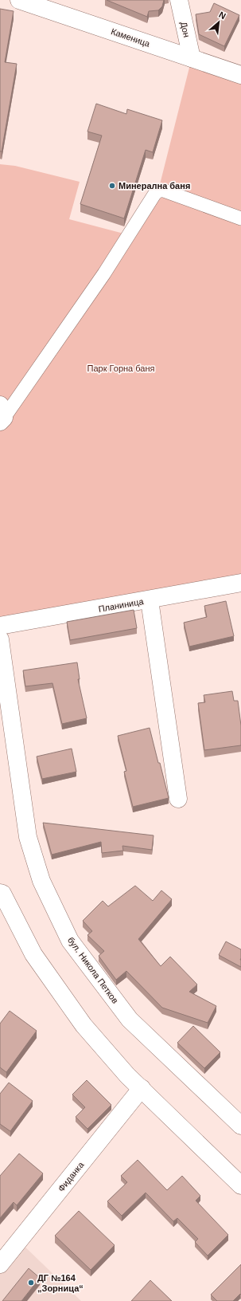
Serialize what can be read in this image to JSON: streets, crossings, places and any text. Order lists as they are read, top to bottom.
{
  "streets": {
    "street": [
      "Дон",
      "Каменица",
      "Планиница",
      "бул. Никола Петков",
      "Фиданка"
    ]
  },
  "crossings": [
    ["Дон", "Каменица"]
  ],
  "parks": ["Парк Горна баня"],
  "places": ["Минерална баня", "ДГ №164 „Зорница“"],
  "north": "top right"
}
